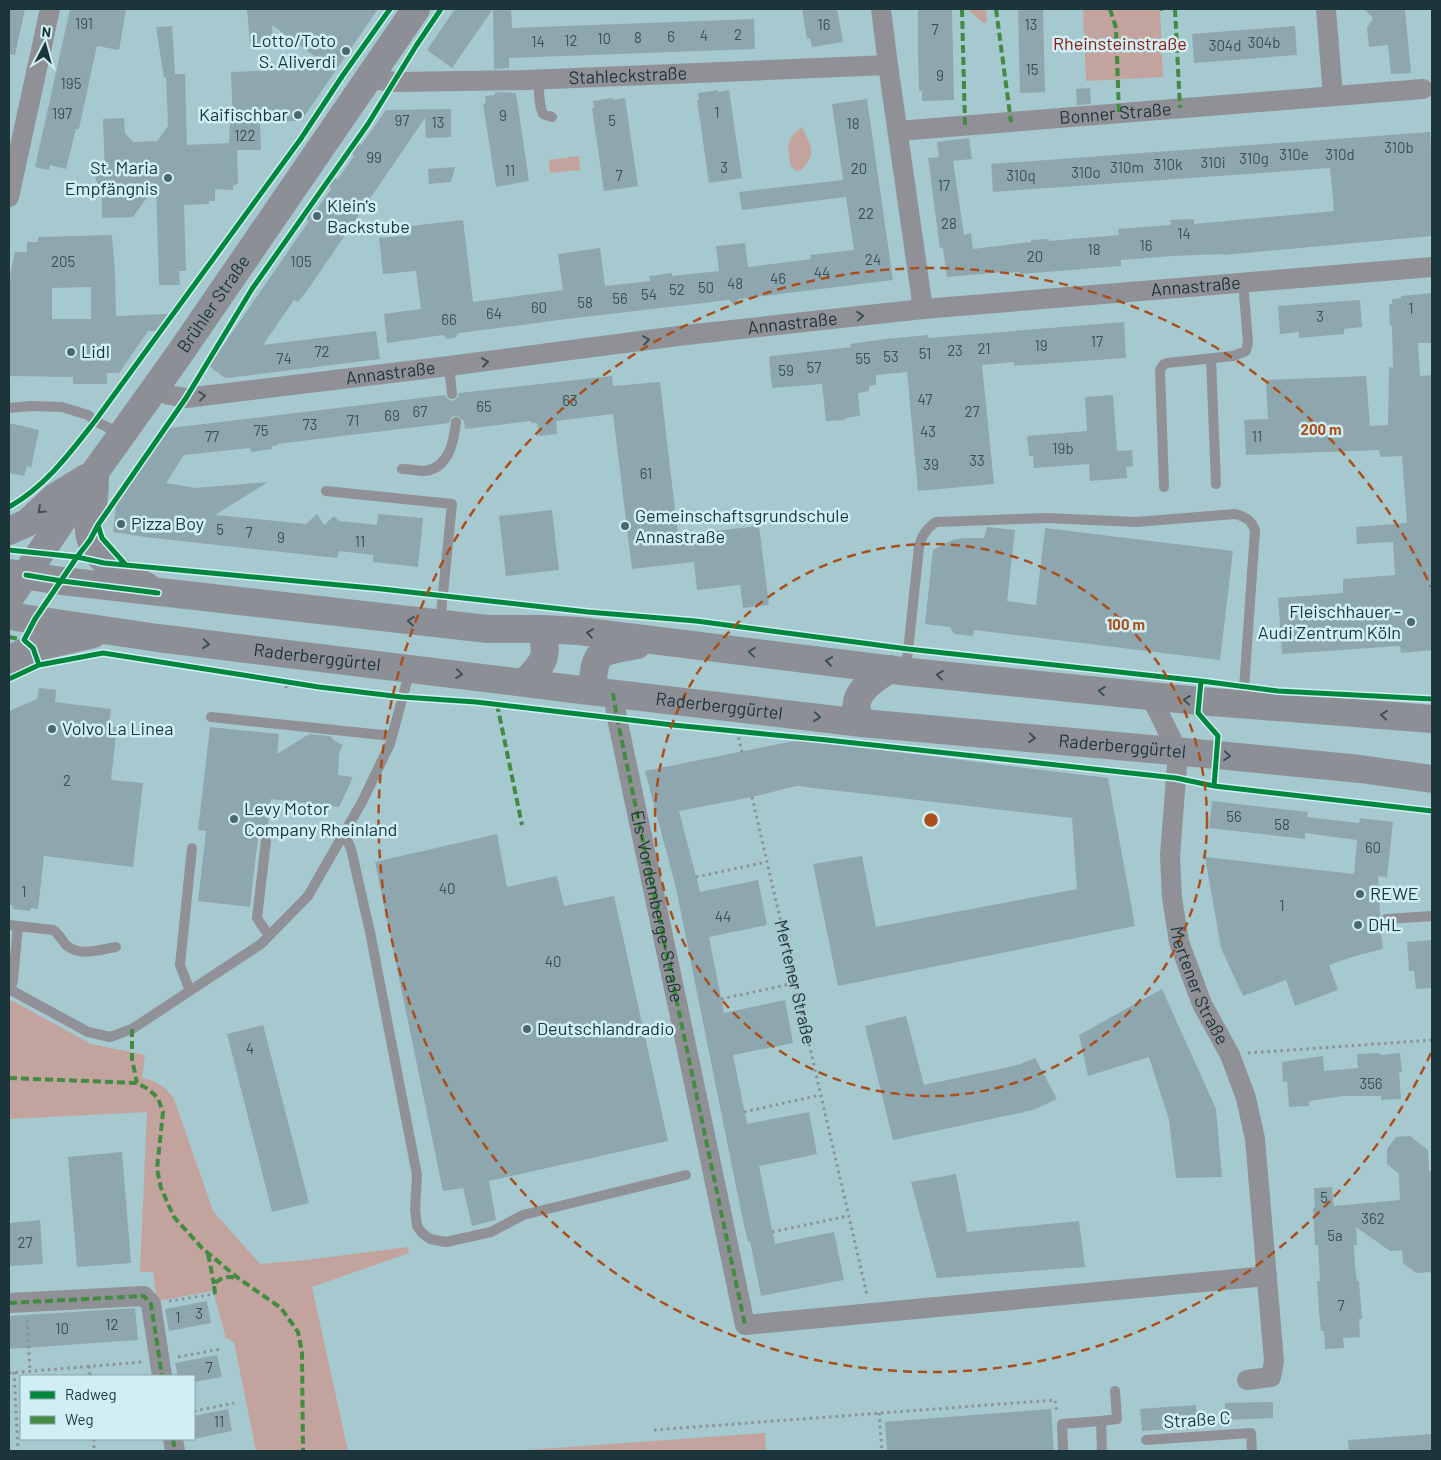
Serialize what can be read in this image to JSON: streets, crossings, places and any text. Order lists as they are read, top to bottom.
{
  "streets": {
    "main road": ["Brühler Straße", "Raderberggürtel"],
    "street": [
      "Stahleckstraße",
      "Bonner Straße",
      "Annastraße",
      "Els-Vordemberge-Straße",
      "Mertener Straße"
    ],
    "lane": ["Straße C"]
  },
  "crossings": [
    ["Stahleckstraße", "Brühler Straße"],
    ["Annastraße", "Brühler Straße"],
    ["Raderberggürtel", "Els-Vordemberge-Straße"],
    ["Raderberggürtel", "Mertener Straße"],
    ["Els-Vordemberge-Straße", "Mertener Straße"]
  ],
  "one_way": ["Annastraße"],
  "parks": ["Rheinsteinstraße"],
  "places": [
    "Lotto/Toto S. Aliverdi",
    "Kaifischbar",
    "St. Maria Empfängnis",
    "Klein's Backstube",
    "Lidl",
    "Pizza Boy",
    "Gemeinschaftsgrundschule Annastraße",
    "Fleischhauer - Audi Zentrum Köln",
    "Volvo La Linea",
    "Levy Motor Company Rheinland",
    "REWE",
    "DHL",
    "Deutschlandradio"
  ],
  "house_numbers": [
    "191",
    "16",
    "13",
    "7",
    "2",
    "4",
    "6",
    "8",
    "10",
    "12",
    "14",
    "304b",
    "304d",
    "15",
    "9",
    "195",
    "1",
    "197",
    "9",
    "97",
    "5",
    "13",
    "18",
    "122",
    "310b",
    "310e",
    "310d",
    "99",
    "310g",
    "310i",
    "310k",
    "3",
    "310m",
    "20",
    "11",
    "310o",
    "7",
    "310q",
    "17",
    "22",
    "28",
    "14",
    "16",
    "18",
    "20",
    "24",
    "205",
    "105",
    "44",
    "46",
    "48",
    "50",
    "52",
    "54",
    "56",
    "58",
    "60",
    "1",
    "64",
    "3",
    "66",
    "17",
    "19",
    "21",
    "23",
    "72",
    "51",
    "53",
    "74",
    "55",
    "57",
    "59",
    "47",
    "63",
    "65",
    "67",
    "27",
    "69",
    "71",
    "73",
    "75",
    "43",
    "77",
    "11",
    "19b",
    "33",
    "39",
    "61",
    "5",
    "7",
    "9",
    "11",
    "2",
    "56",
    "58",
    "60",
    "40",
    "1",
    "1",
    "44",
    "40",
    "4",
    "356",
    "5",
    "362",
    "5a",
    "27",
    "7",
    "3",
    "1",
    "12",
    "10",
    "7",
    "11"
  ],
  "legend": ["Radweg", "Weg"],
  "north": "top",
  "rings": ["200 m", "100 m"]
}
